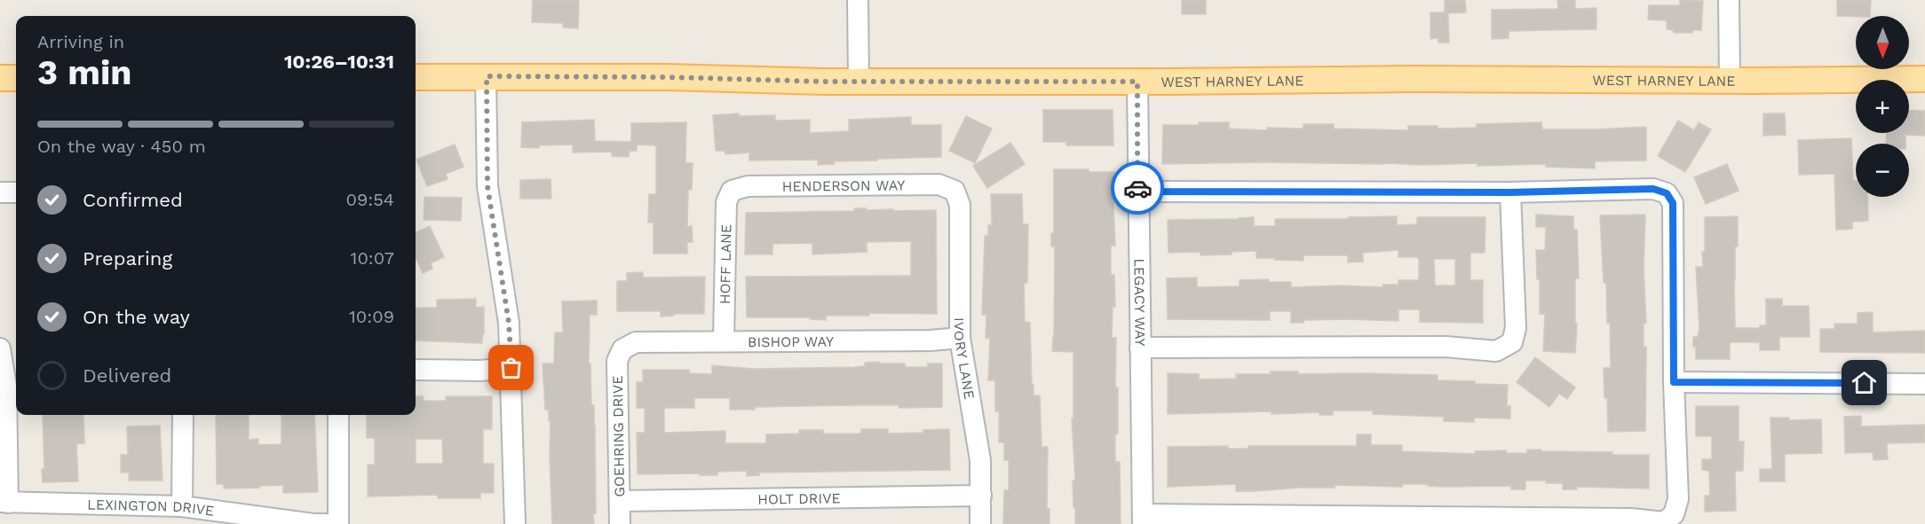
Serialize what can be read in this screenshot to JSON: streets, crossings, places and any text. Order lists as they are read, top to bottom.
{
  "streets": {
    "main road": ["WEST HARNEY LANE"],
    "street": [
      "HENDERSON WAY",
      "HOFF LANE",
      "LEGACY WAY",
      "BISHOP WAY",
      "IVORY LANE",
      "GOEHRING DRIVE",
      "HOLT DRIVE",
      "LEXINGTON DRIVE"
    ]
  },
  "crossings": [
    ["WEST HARNEY LANE", "LEGACY WAY"],
    ["HENDERSON WAY", "HOFF LANE"],
    ["HENDERSON WAY", "IVORY LANE"],
    ["HOFF LANE", "BISHOP WAY"],
    ["BISHOP WAY", "IVORY LANE"],
    ["BISHOP WAY", "GOEHRING DRIVE"],
    ["IVORY LANE", "HOLT DRIVE"],
    ["GOEHRING DRIVE", "HOLT DRIVE"]
  ],
  "north": "bottom",
  "page": {
    "map_buttons": ["+", "−"],
    "heading": ["3 min", "Arriving in", "10:26–10:31"],
    "bar": "On the way · 450 m",
    "list": [
      ["Confirmed", "09:54"],
      ["Preparing", "10:07"],
      ["On the way", "10:09"],
      "Delivered"
    ]
  }
}
